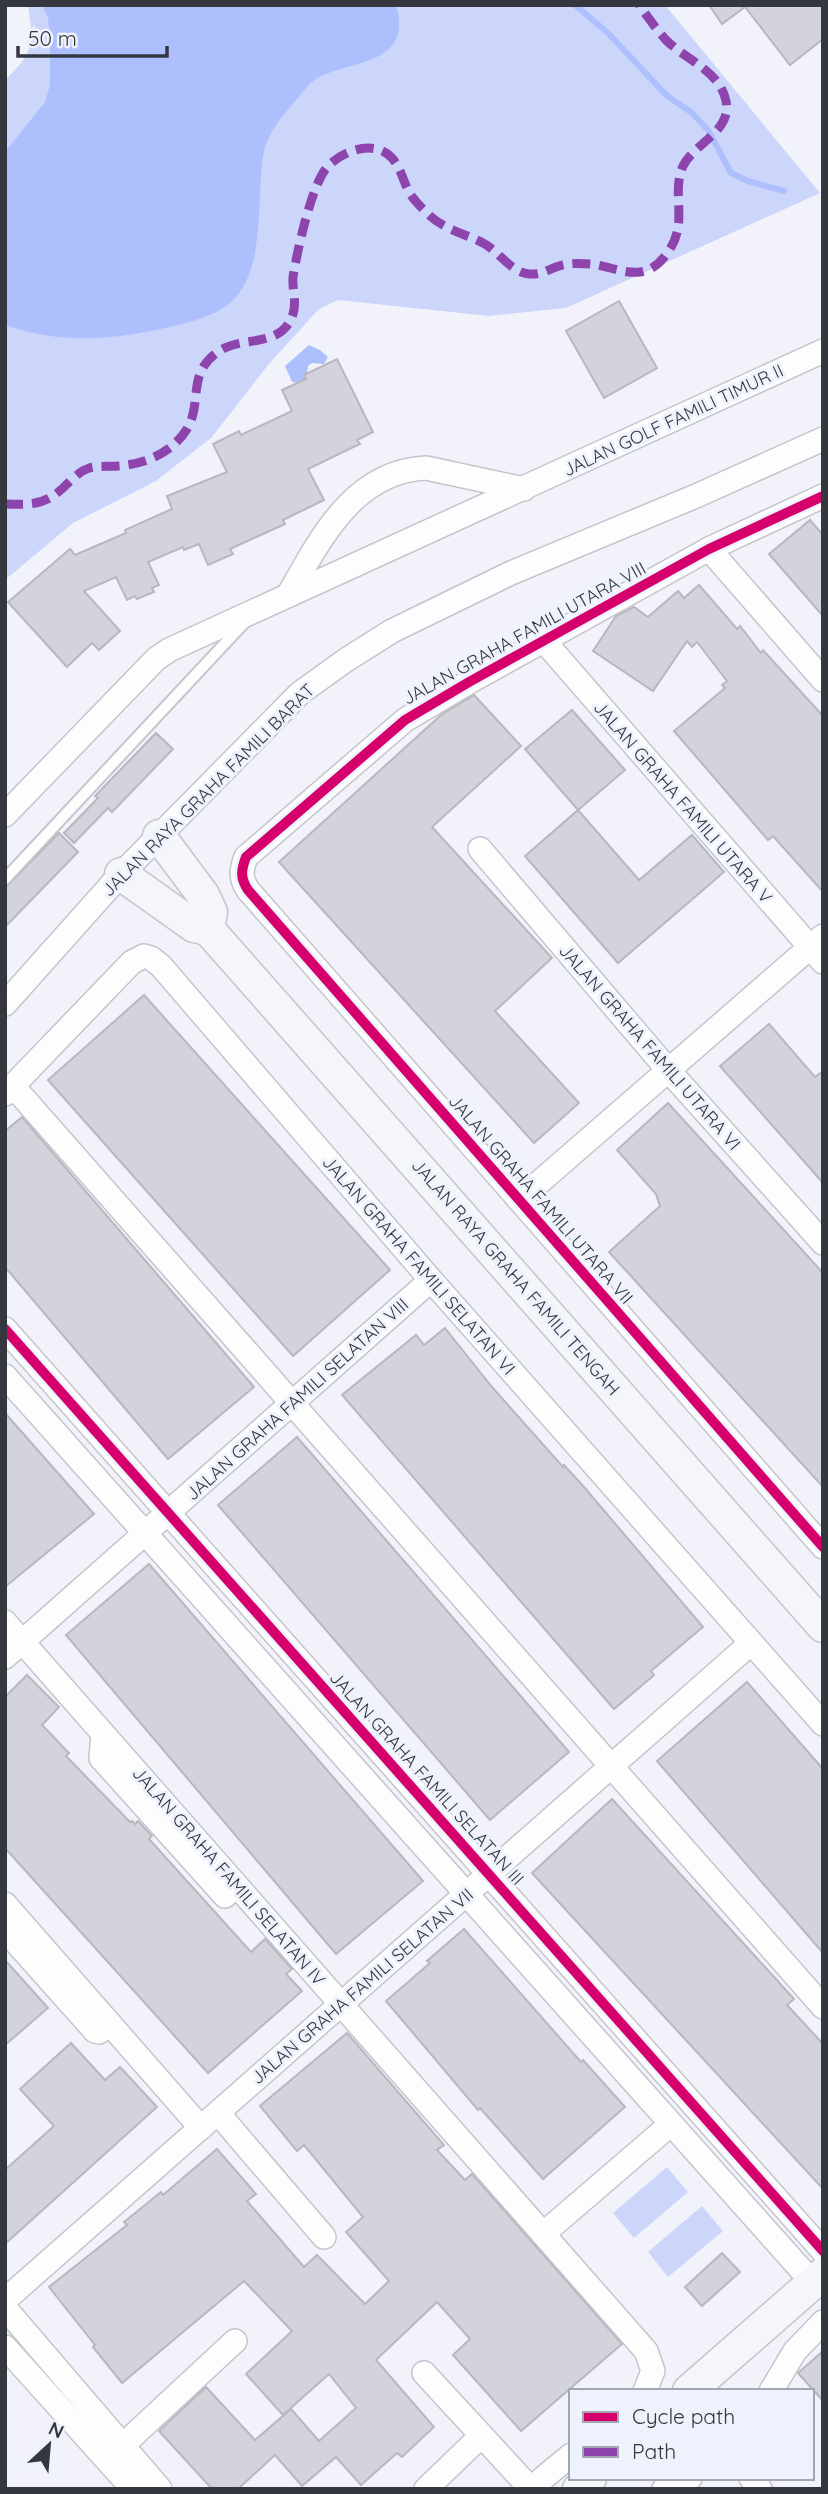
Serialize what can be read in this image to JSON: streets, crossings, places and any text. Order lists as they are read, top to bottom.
{
  "streets": {
    "street": [
      "JALAN GOLF FAMILI TIMUR II",
      "JALAN GRAHA FAMILI UTARA VIII",
      "JALAN RAYA GRAHA FAMILI BARAT",
      "JALAN GRAHA FAMILI UTARA V",
      "JALAN GRAHA FAMILI UTARA VI",
      "JALAN GRAHA FAMILI UTARA VII",
      "JALAN GRAHA FAMILI SELATAN VI",
      "JALAN RAYA GRAHA FAMILI TENGAH",
      "JALAN GRAHA FAMILI SELATAN VIII",
      "JALAN GRAHA FAMILI SELATAN III",
      "JALAN GRAHA FAMILI SELATAN IV",
      "JALAN GRAHA FAMILI SELATAN VII"
    ]
  },
  "crossings": [
    ["JALAN GRAHA FAMILI UTARA VIII", "JALAN GRAHA FAMILI UTARA V"],
    ["JALAN GRAHA FAMILI UTARA VIII", "JALAN GRAHA FAMILI UTARA VII"],
    ["JALAN RAYA GRAHA FAMILI BARAT", "JALAN RAYA GRAHA FAMILI TENGAH"],
    ["JALAN GRAHA FAMILI SELATAN VI", "JALAN GRAHA FAMILI SELATAN VIII"],
    ["JALAN GRAHA FAMILI SELATAN VI", "JALAN GRAHA FAMILI SELATAN VII"],
    ["JALAN GRAHA FAMILI SELATAN VIII", "JALAN GRAHA FAMILI SELATAN III"],
    ["JALAN GRAHA FAMILI SELATAN VIII", "JALAN GRAHA FAMILI SELATAN IV"],
    ["JALAN GRAHA FAMILI SELATAN III", "JALAN GRAHA FAMILI SELATAN VII"],
    ["JALAN GRAHA FAMILI SELATAN IV", "JALAN GRAHA FAMILI SELATAN VII"]
  ],
  "legend": ["Cycle path", "Path"],
  "scale_bar": "50 m",
  "north": "top right"
}
